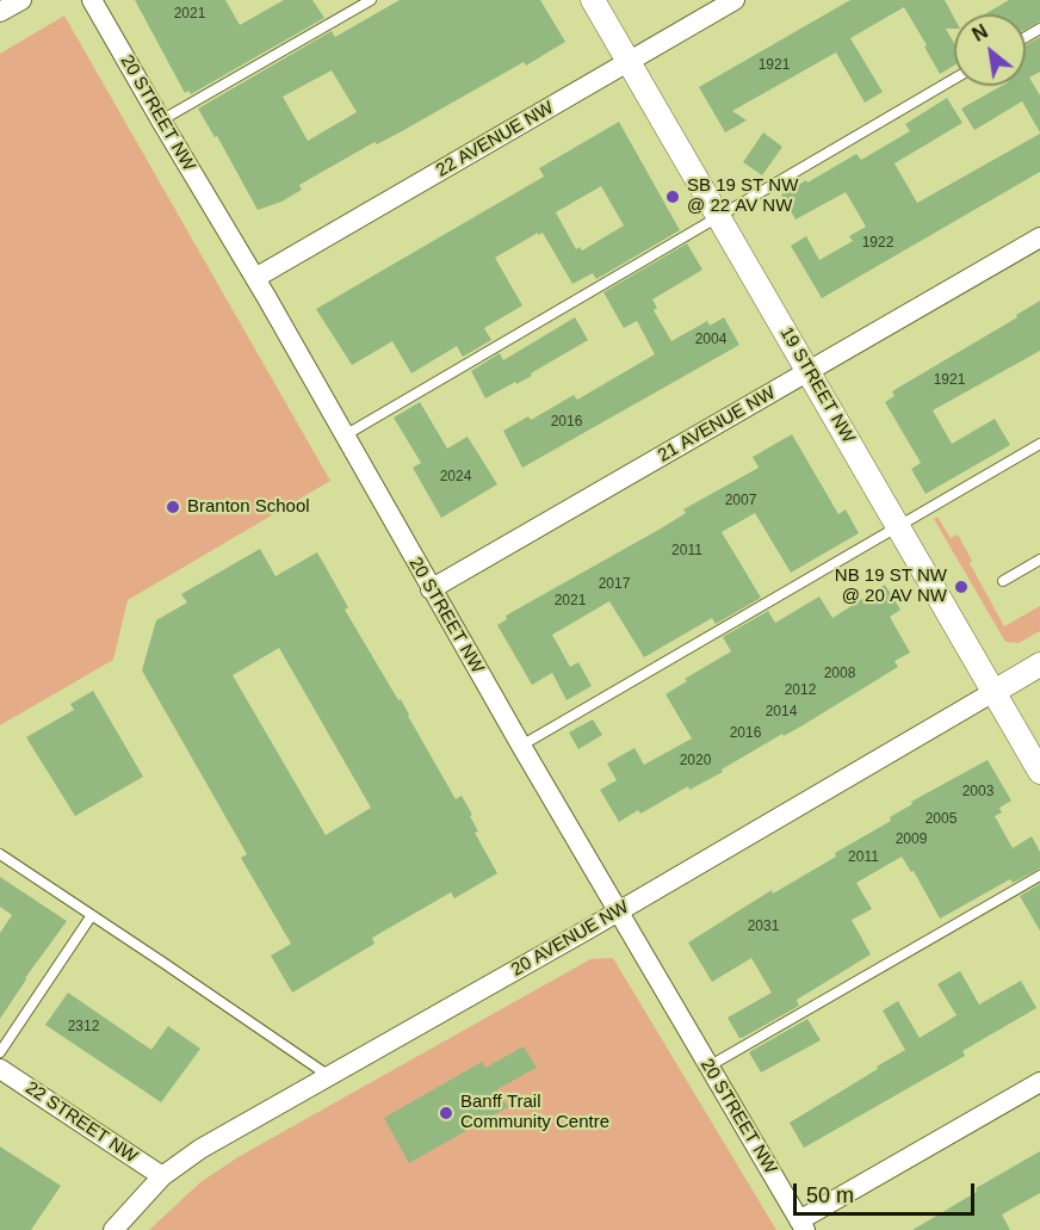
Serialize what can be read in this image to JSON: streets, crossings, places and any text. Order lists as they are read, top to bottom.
{
  "streets": {
    "street": [
      "20 STREET NW",
      "22 AVENUE NW",
      "19 STREET NW",
      "21 AVENUE NW",
      "20 AVENUE NW",
      "22 STREET NW"
    ]
  },
  "crossings": [
    ["20 STREET NW", "22 AVENUE NW"],
    ["20 STREET NW", "21 AVENUE NW"],
    ["20 STREET NW", "20 AVENUE NW"],
    ["22 AVENUE NW", "19 STREET NW"],
    ["19 STREET NW", "21 AVENUE NW"],
    ["19 STREET NW", "20 AVENUE NW"],
    ["20 AVENUE NW", "22 STREET NW"]
  ],
  "places": [
    "SB 19 ST NW @ 22 AV NW",
    "Branton School",
    "NB 19 ST NW @ 20 AV NW",
    "Banff Trail Community Centre"
  ],
  "house_numbers": [
    "2021",
    "1921",
    "1922",
    "2004",
    "1921",
    "2016",
    "2024",
    "2007",
    "2011",
    "2017",
    "2021",
    "2008",
    "2012",
    "2014",
    "2016",
    "2020",
    "2003",
    "2005",
    "2009",
    "2011",
    "2031",
    "2312"
  ],
  "scale_bar": "50 m",
  "north": "top left"
}
